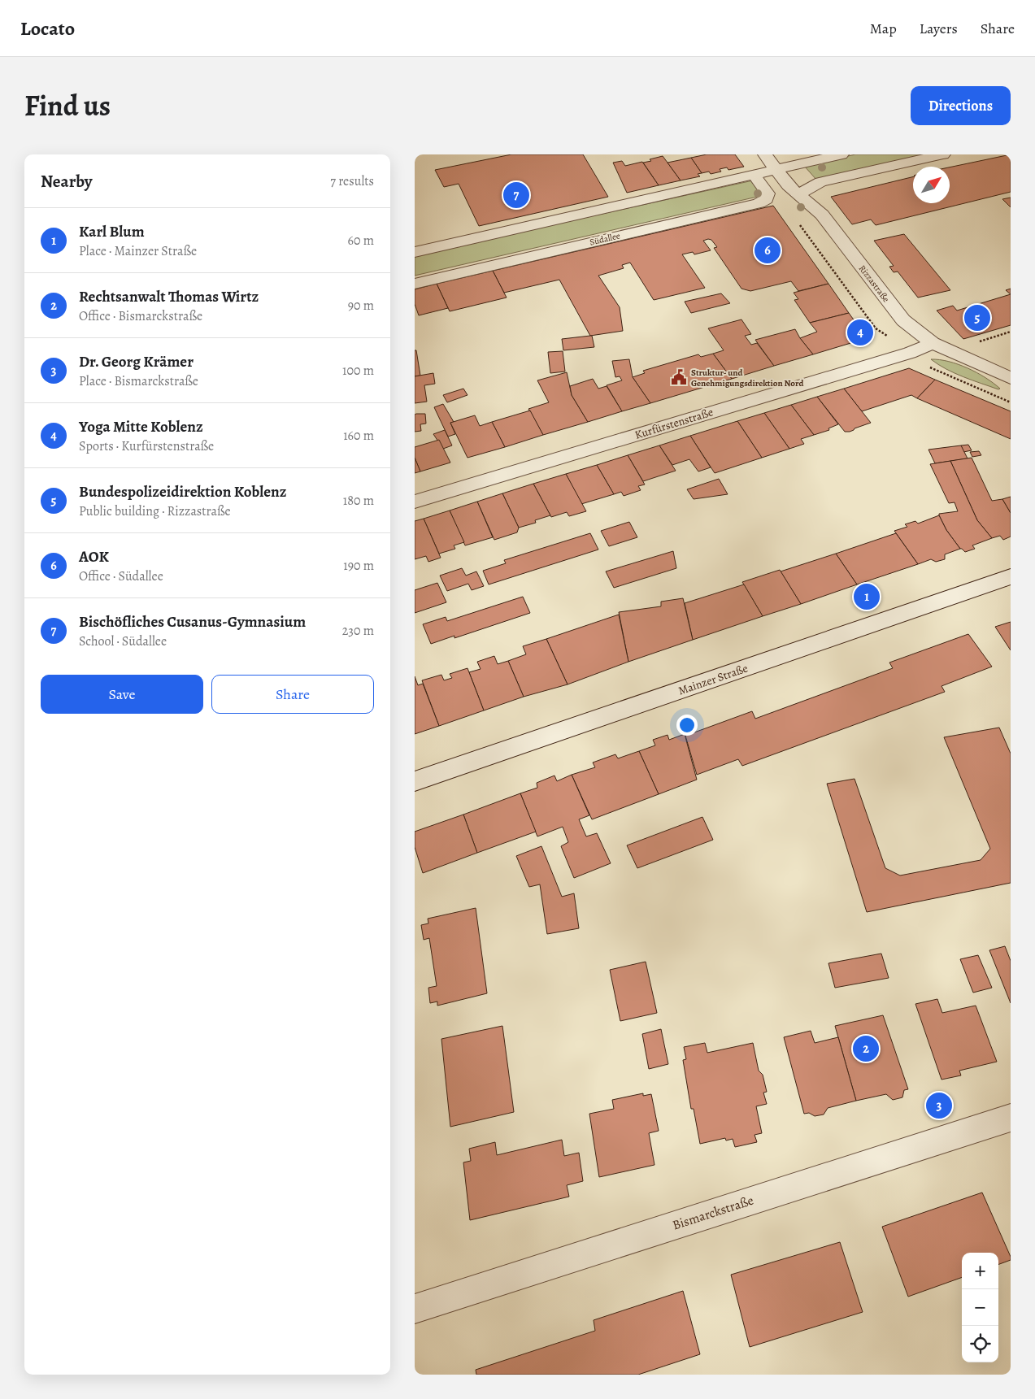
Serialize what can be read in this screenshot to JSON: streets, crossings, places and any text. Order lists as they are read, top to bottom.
{
  "streets": {
    "street": [
      "Südallee",
      "Rizzastraße",
      "Kurfürstenstraße",
      "Mainzer Straße",
      "Bismarckstraße"
    ]
  },
  "crossings": [
    ["Rizzastraße", "Kurfürstenstraße"]
  ],
  "places": {
    "public building": ["Struktur- und Genehmigungsdirektion Nord"]
  },
  "north": "top right",
  "page": {
    "header": "Locato",
    "nav": ["Map", "Layers", "Share"],
    "title": "Find us",
    "buttons": [
      "Directions",
      ["Save", "Share"]
    ],
    "heading": ["Nearby", "7 results"],
    "pins": [
      "7",
      "6",
      "5",
      "4",
      "1",
      "2",
      "3"
    ],
    "list": [
      {
        "mark": "1",
        "name": "Karl Blum",
        "note": "Place · Mainzer Straße",
        "value": "60 m"
      },
      {
        "mark": "2",
        "name": "Rechtsanwalt Thomas Wirtz",
        "note": "Office · Bismarckstraße",
        "value": "90 m"
      },
      {
        "mark": "3",
        "name": "Dr. Georg Krämer",
        "note": "Place · Bismarckstraße",
        "value": "100 m"
      },
      {
        "mark": "4",
        "name": "Yoga Mitte Koblenz",
        "note": "Sports · Kurfürstenstraße",
        "value": "160 m"
      },
      {
        "mark": "5",
        "name": "Bundespolizeidirektion Koblenz",
        "note": "Public building · Rizzastraße",
        "value": "180 m"
      },
      {
        "mark": "6",
        "name": "AOK",
        "note": "Office · Südallee",
        "value": "190 m"
      },
      {
        "mark": "7",
        "name": "Bischöfliches Cusanus-Gymnasium",
        "note": "School · Südallee",
        "value": "230 m"
      }
    ],
    "map_buttons": ["+", "−"]
  }
}
